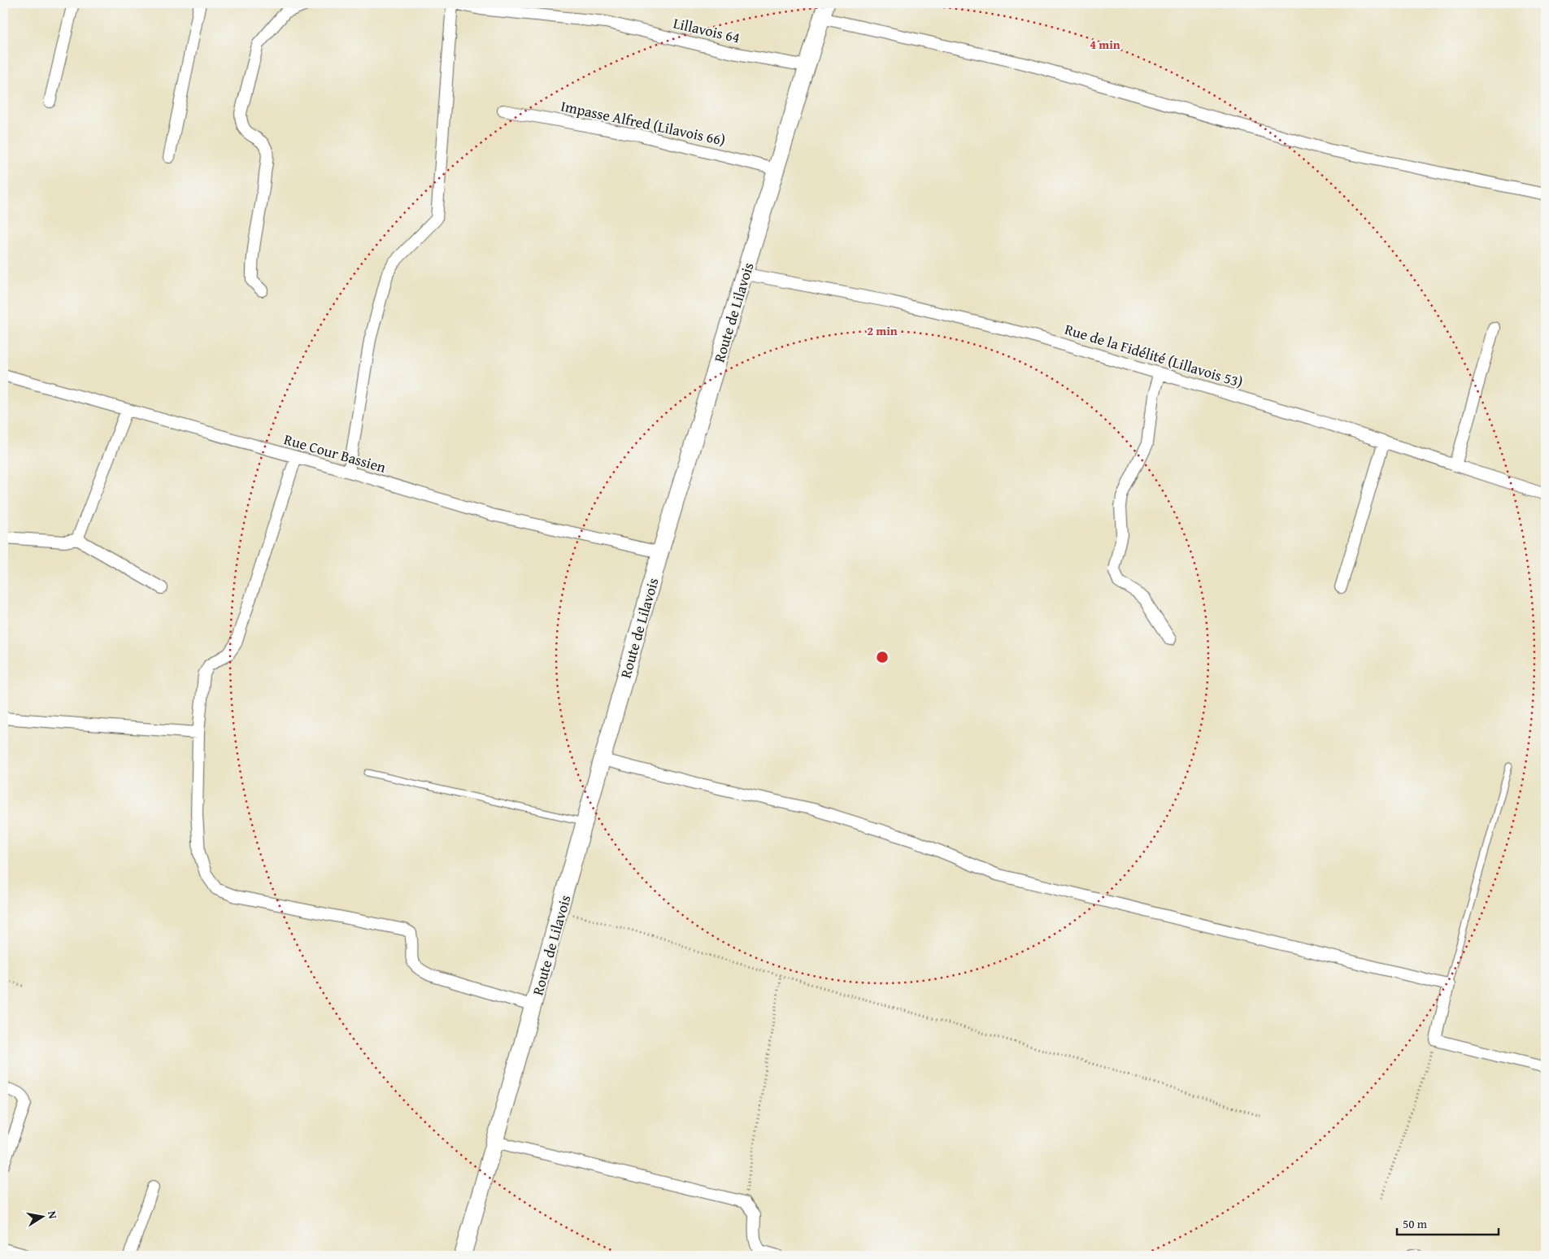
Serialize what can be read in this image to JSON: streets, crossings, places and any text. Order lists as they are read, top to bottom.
{
  "streets": {
    "main road": ["Route de Lilavois"],
    "street": [
      "Lillavois 64",
      "Impasse Alfred (Lilavois 66)",
      "Rue de la Fidélité (Lillavois 53)",
      "Rue Cour Bassien"
    ]
  },
  "crossings": [
    ["Lillavois 64", "Route de Lilavois"],
    ["Impasse Alfred (Lilavois 66)", "Route de Lilavois"],
    ["Route de Lilavois", "Rue de la Fidélité (Lillavois 53)"],
    ["Route de Lilavois", "Rue Cour Bassien"]
  ],
  "scale_bar": "50 m",
  "north": "right",
  "rings": ["4 min", "2 min"]
}
